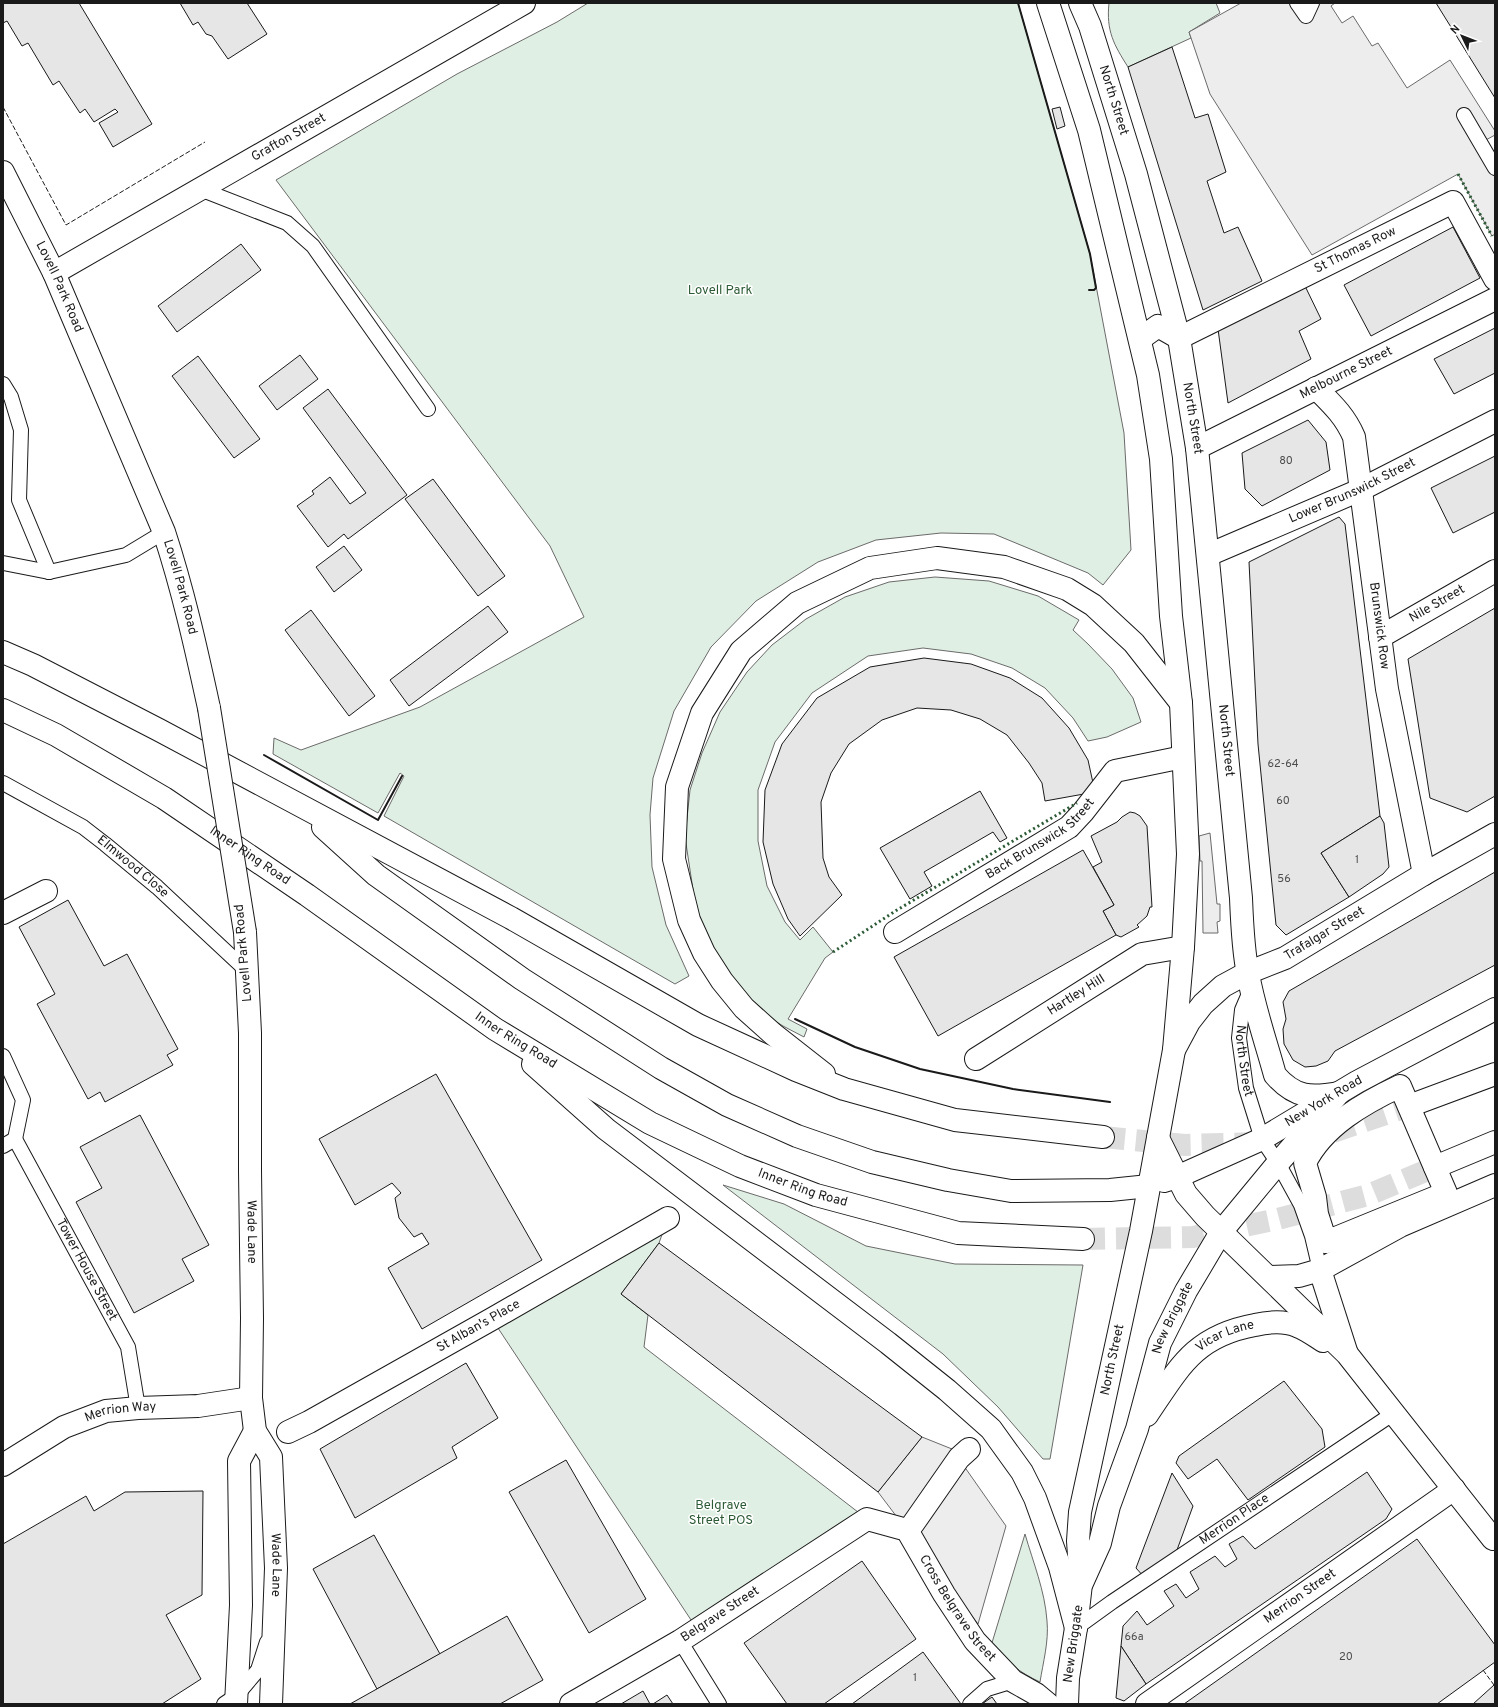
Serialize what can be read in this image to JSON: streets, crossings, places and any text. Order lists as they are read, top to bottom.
{
  "streets": {
    "main road": [
      "North Street",
      "Grafton Street",
      "St Thomas Row",
      "Lovell Park Road",
      "Melbourne Street",
      "Lower Brunswick Street",
      "Nile Street",
      "Brunswick Row",
      "Back Brunswick Street",
      "Inner Ring Road",
      "Trafalgar Street",
      "Hartley Hill",
      "New York Road",
      "Wade Lane",
      "New Briggate",
      "St Alban's Place",
      "Vicar Lane",
      "Merrion Way",
      "Merrion Street",
      "Cross Belgrave Street",
      "Belgrave Street"
    ],
    "lane": ["Elmwood Close", "Tower House Street", "Merrion Place"]
  },
  "crossings": [
    ["North Street", "St Thomas Row"],
    ["North Street", "Melbourne Street"],
    ["North Street", "Lower Brunswick Street"],
    ["North Street", "Back Brunswick Street"],
    ["North Street", "Trafalgar Street"],
    ["North Street", "Hartley Hill"],
    ["North Street", "New York Road"],
    ["North Street", "New Briggate"],
    ["North Street", "Vicar Lane"],
    ["Grafton Street", "Lovell Park Road"],
    ["Lovell Park Road", "Elmwood Close"],
    ["Lovell Park Road", "Wade Lane"],
    ["Melbourne Street", "Brunswick Row"],
    ["Lower Brunswick Street", "Brunswick Row"],
    ["Nile Street", "Brunswick Row"],
    ["Brunswick Row", "Trafalgar Street"],
    ["New York Road", "New Briggate"],
    ["New York Road", "Vicar Lane"],
    ["Wade Lane", "Merrion Way"],
    ["Tower House Street", "Merrion Way"],
    ["New Briggate", "Vicar Lane"],
    ["New Briggate", "Merrion Place"],
    ["Vicar Lane", "Merrion Place"],
    ["Vicar Lane", "Merrion Street"],
    ["Cross Belgrave Street", "Belgrave Street"]
  ],
  "parks": ["Lovell Park", "Belgrave Street POS"],
  "house_numbers": [
    "80",
    "62-64",
    "60",
    "1",
    "56",
    "66a",
    "20",
    "1"
  ],
  "north": "top left"
}
